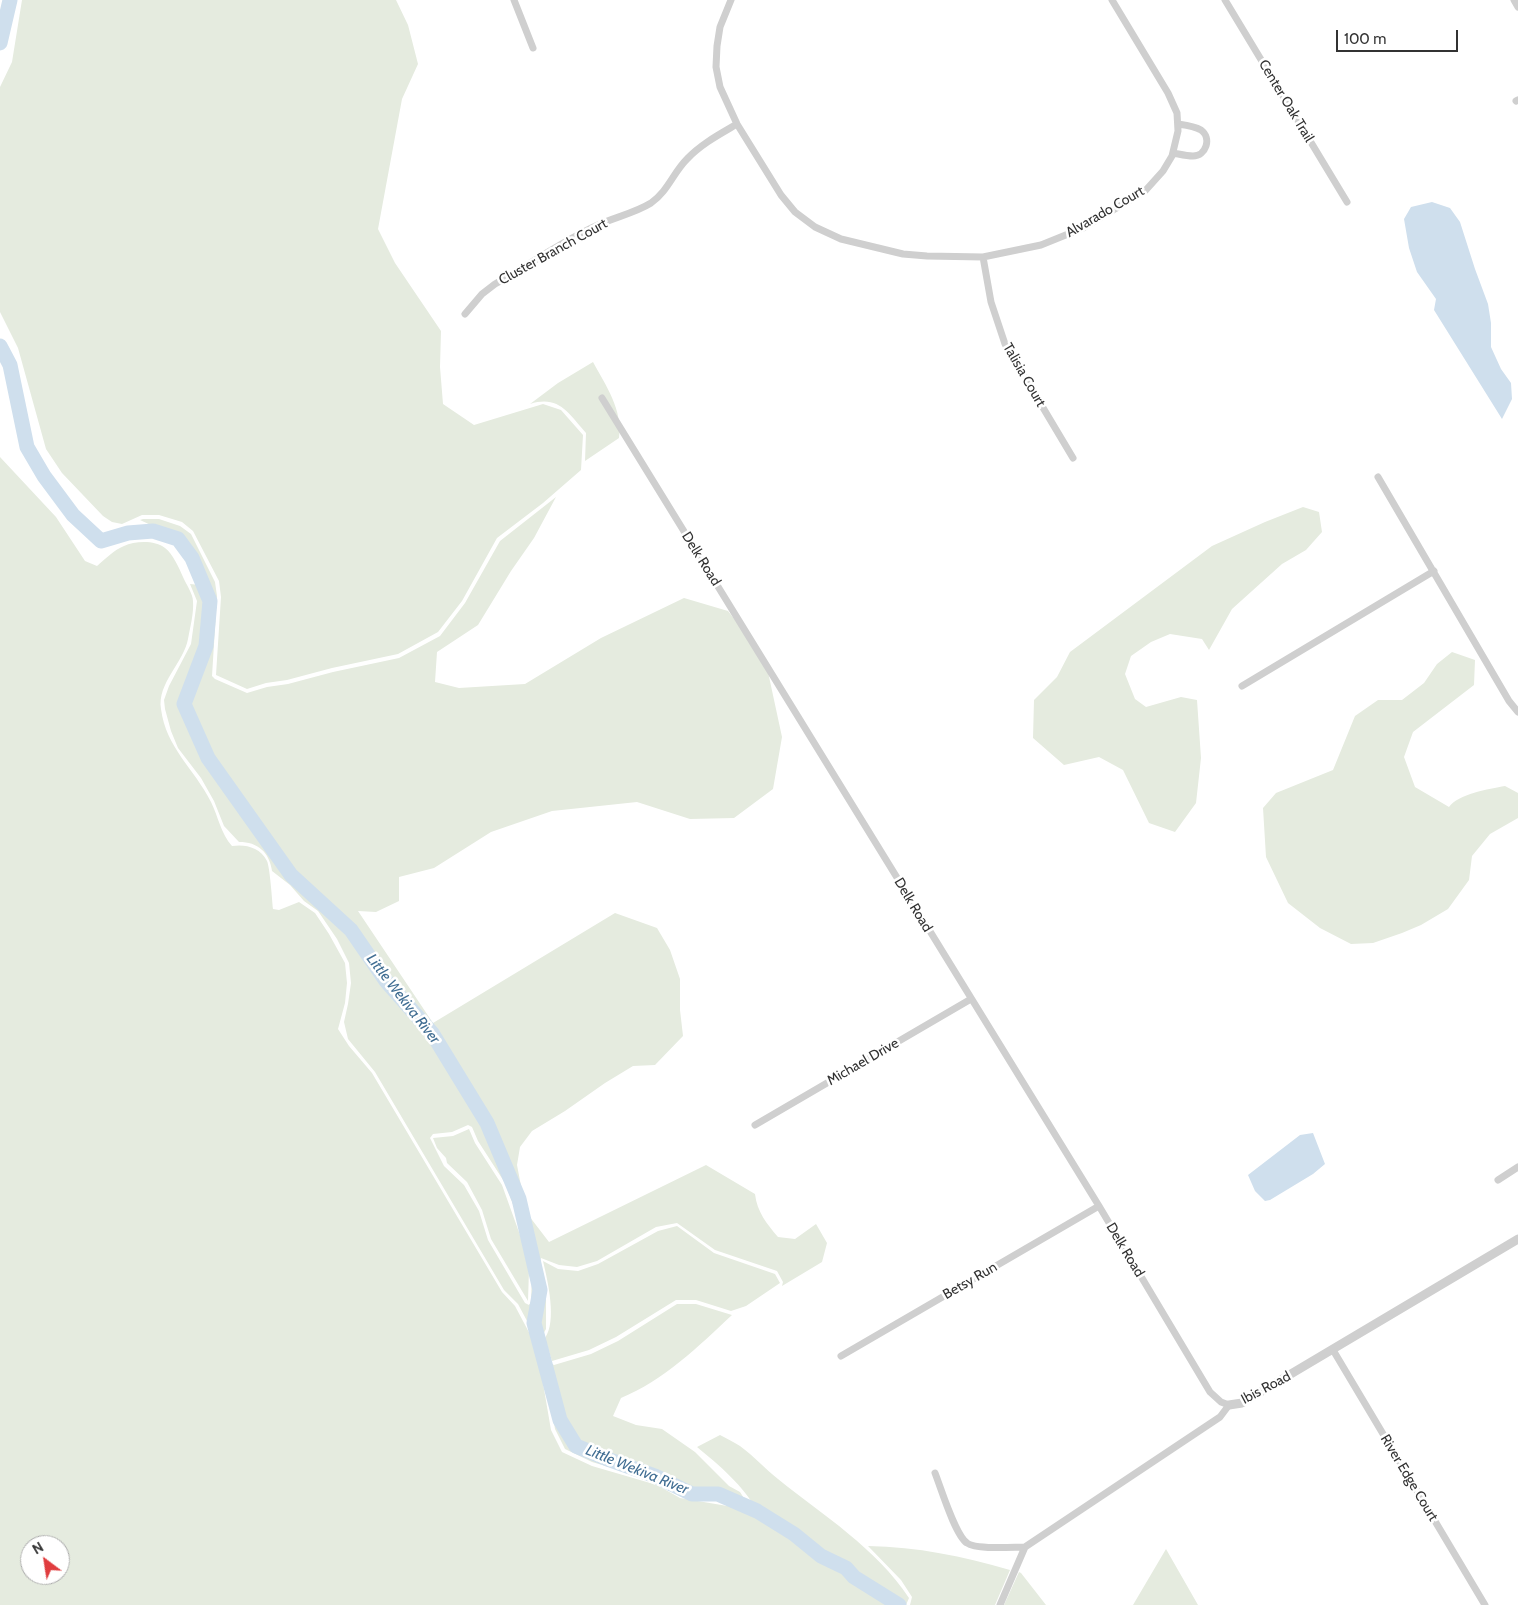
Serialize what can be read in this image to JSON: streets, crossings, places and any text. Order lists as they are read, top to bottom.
{
  "streets": {
    "street": [
      "Center Oak Trail",
      "Alvarado Court",
      "Cluster Branch Court",
      "Talisia Court",
      "Delk Road",
      "Michael Drive",
      "Betsy Run",
      "Ibis Road",
      "River Edge Court"
    ]
  },
  "crossings": [
    ["Alvarado Court", "Cluster Branch Court"],
    ["Alvarado Court", "Talisia Court"],
    ["Delk Road", "Michael Drive"],
    ["Delk Road", "Betsy Run"],
    ["Delk Road", "Ibis Road"],
    ["Ibis Road", "River Edge Court"]
  ],
  "water": ["Little Wekiva River"],
  "scale_bar": "100 m",
  "north": "top left"
}
